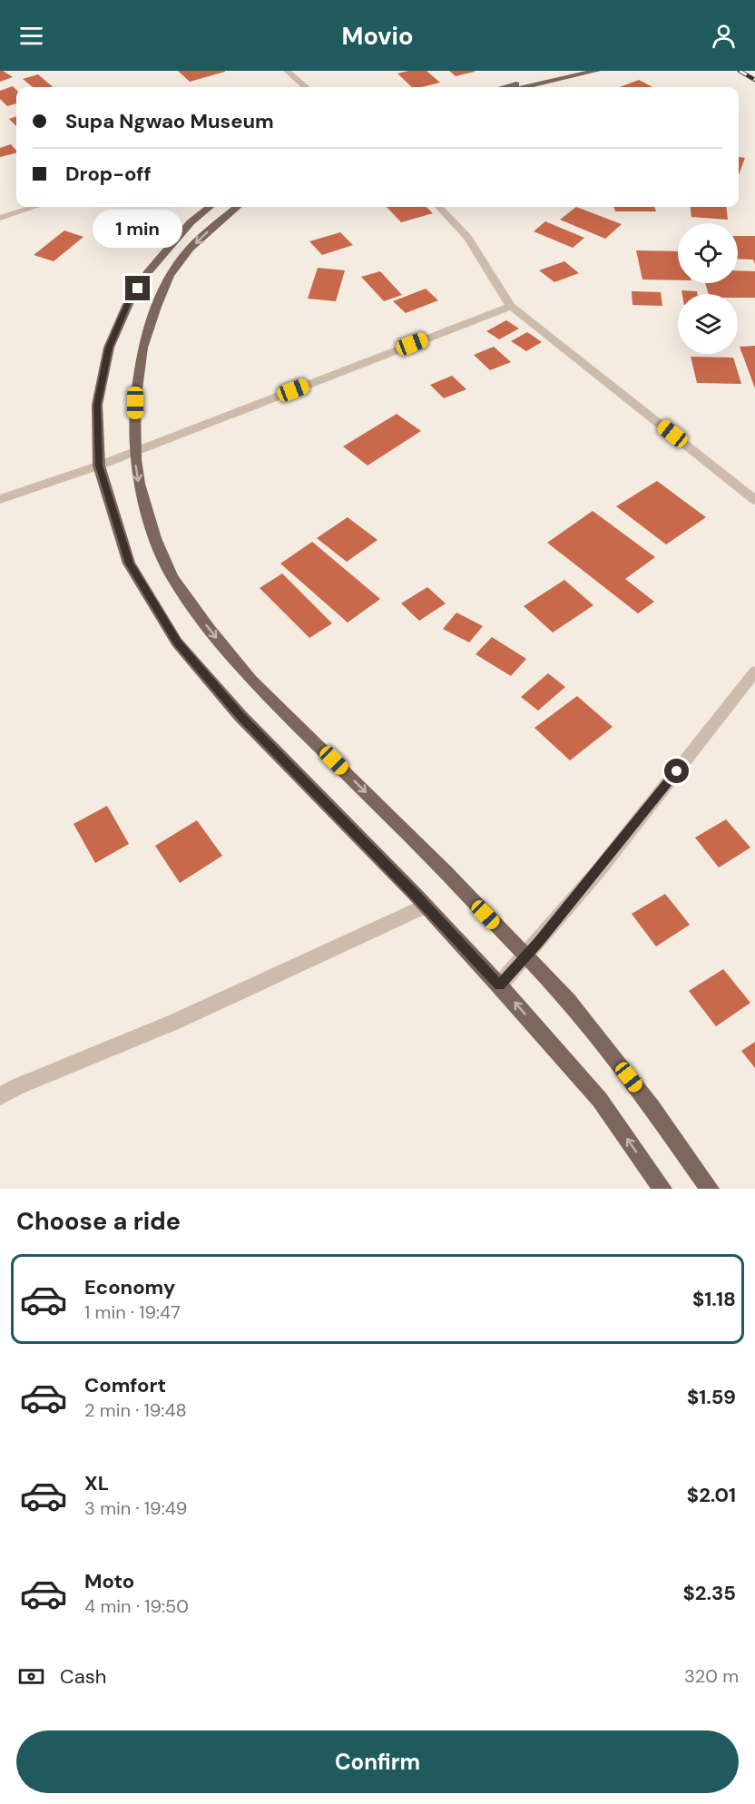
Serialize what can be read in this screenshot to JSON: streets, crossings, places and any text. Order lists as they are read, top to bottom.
{
  "page": {
    "header": "Movio",
    "banner": ["Supa Ngwao Museum", "Drop-off"],
    "bubble": "1 min",
    "heading": "Choose a ride",
    "list": [
      {
        "name": "Economy",
        "note": "1 min · 19:47",
        "value": "$1.18"
      },
      {
        "name": "Comfort",
        "note": "2 min · 19:48",
        "value": "$1.59"
      },
      {
        "name": "XL",
        "note": "3 min · 19:49",
        "value": "$2.01"
      },
      {
        "name": "Moto",
        "note": "4 min · 19:50",
        "value": "$2.35"
      }
    ],
    "pay": ["Cash", "320 m"],
    "buttons": "Confirm"
  }
}
